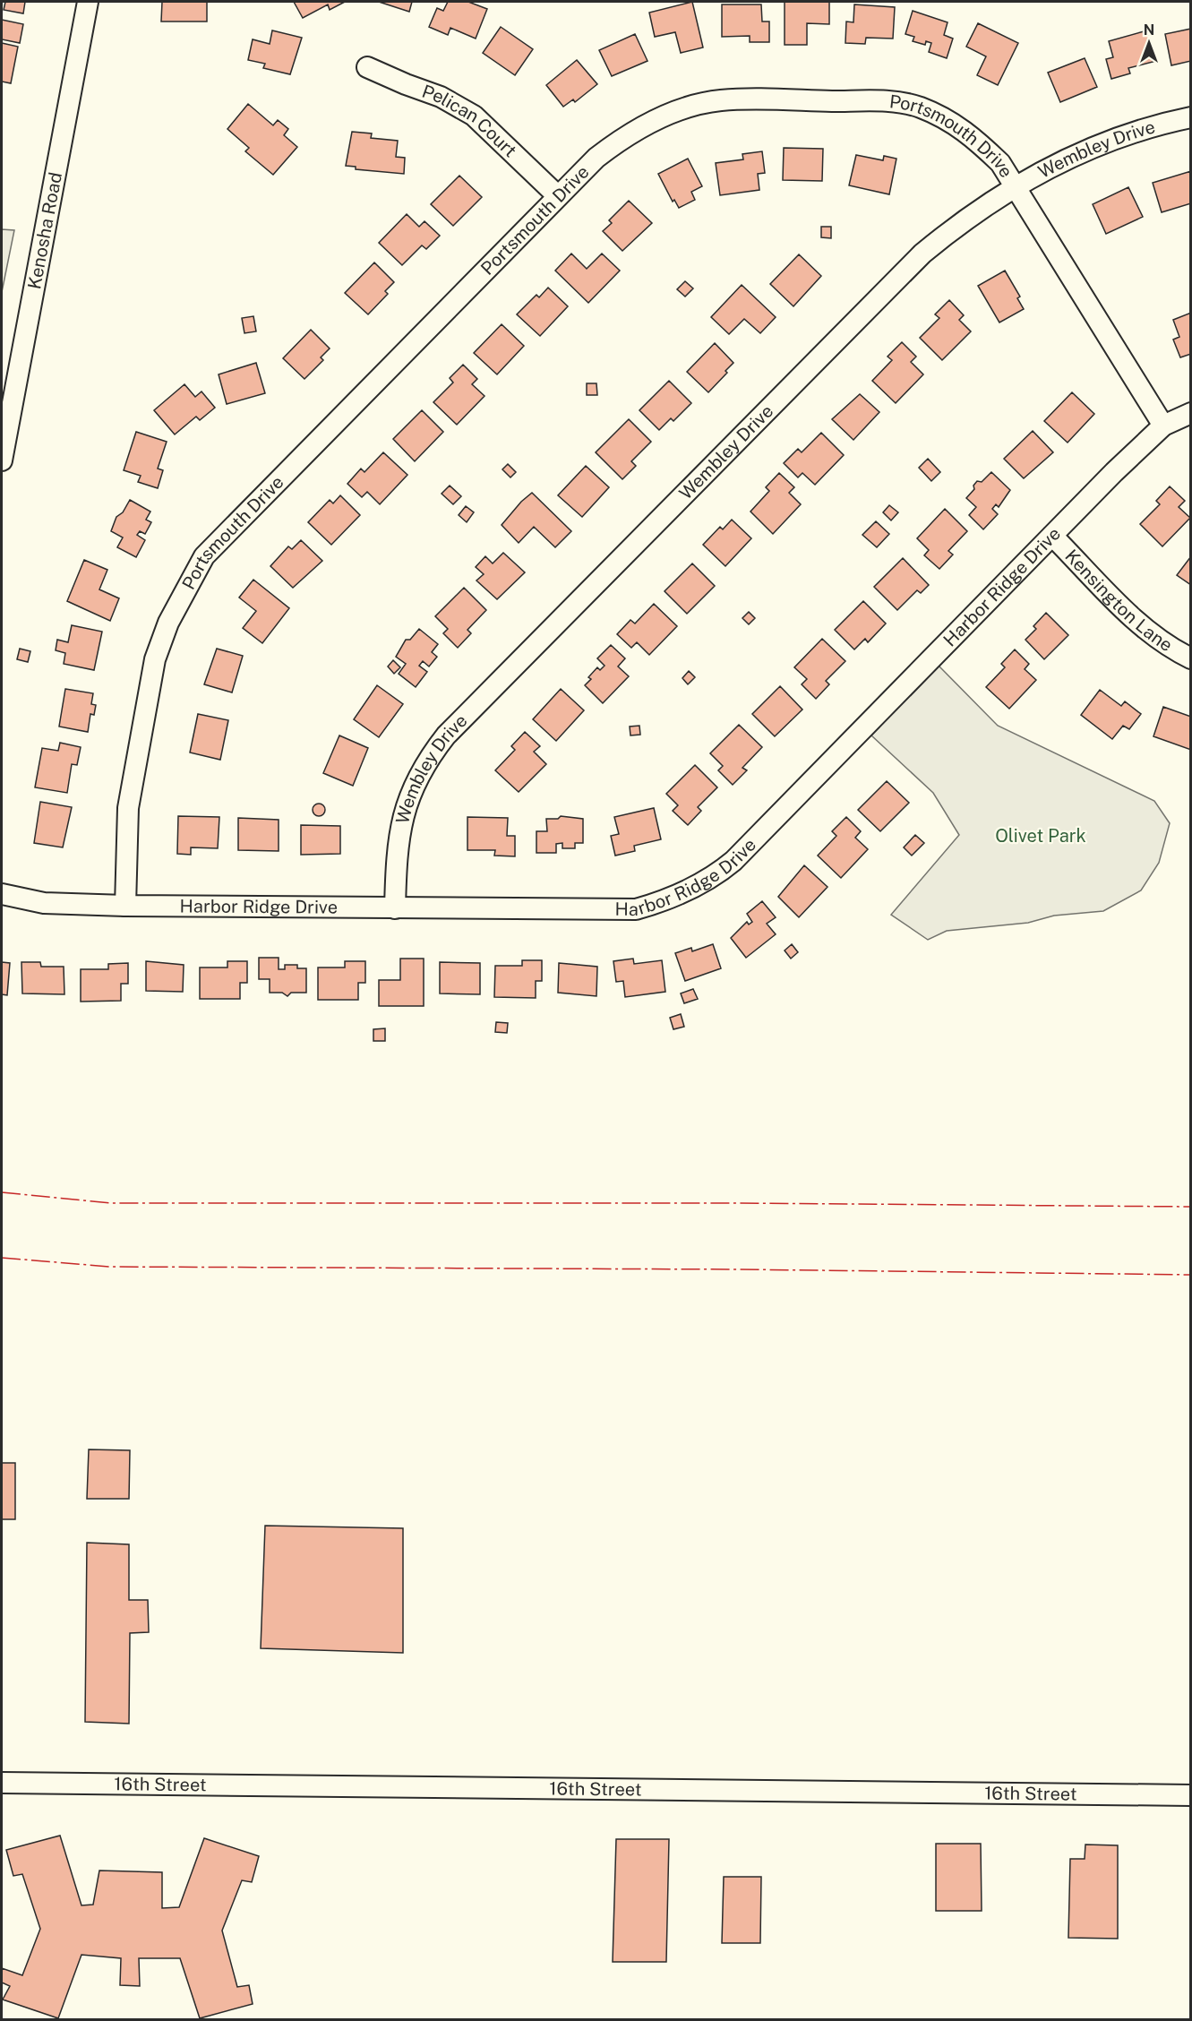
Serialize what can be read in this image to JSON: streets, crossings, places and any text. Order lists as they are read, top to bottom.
{
  "streets": {
    "street": [
      "Pelican Court",
      "Portsmouth Drive",
      "Wembley Drive",
      "Kenosha Road",
      "Harbor Ridge Drive",
      "Kensington Lane",
      "16th Street"
    ]
  },
  "crossings": [
    ["Pelican Court", "Portsmouth Drive"],
    ["Portsmouth Drive", "Wembley Drive"],
    ["Portsmouth Drive", "Harbor Ridge Drive"],
    ["Wembley Drive", "Harbor Ridge Drive"],
    ["Harbor Ridge Drive", "Kensington Lane"]
  ],
  "parks": ["Olivet Park"],
  "north": "top"
}
